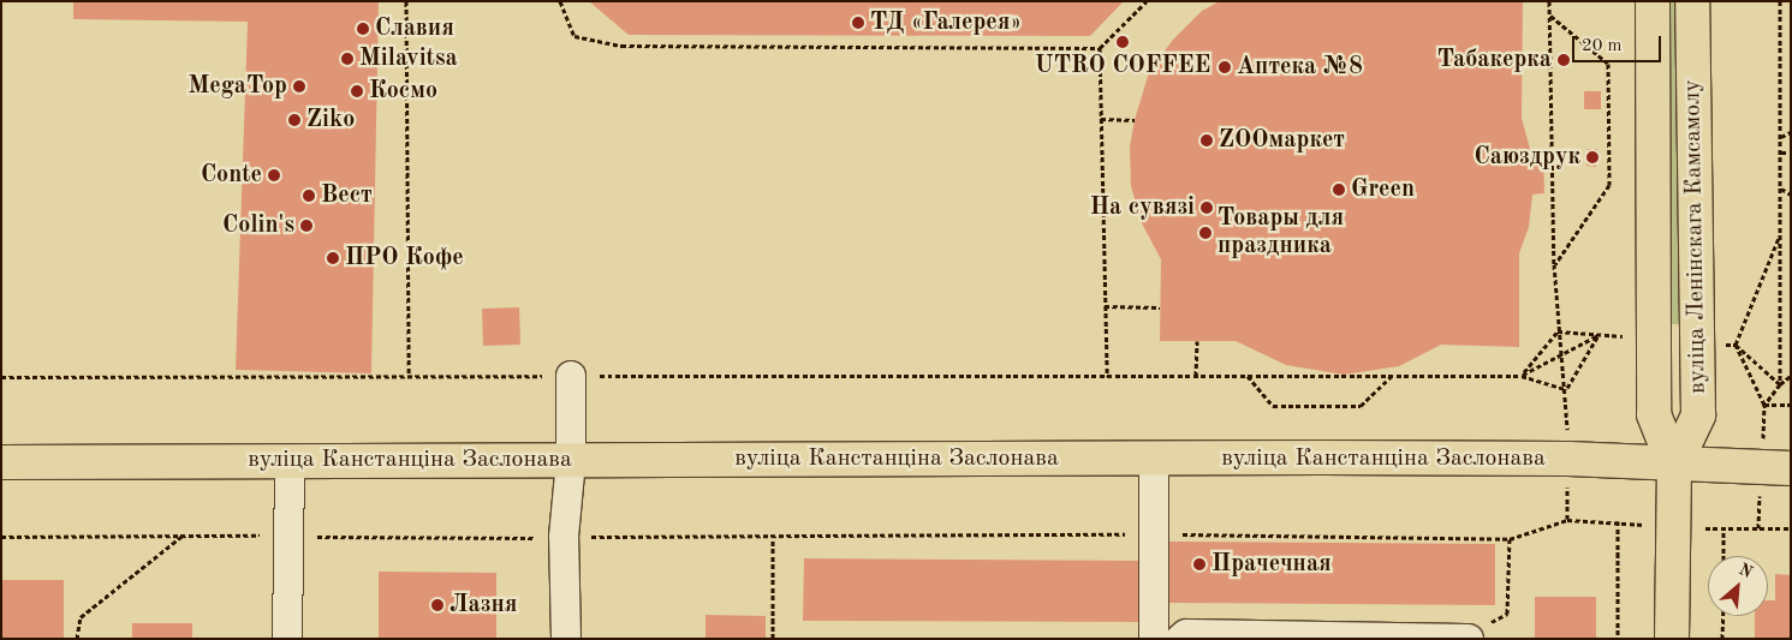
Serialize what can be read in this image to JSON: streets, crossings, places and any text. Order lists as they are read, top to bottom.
{
  "streets": {
    "main road": ["вуліца Ленінскага Камсамолу", "вуліца Канстанціна Заслонава"]
  },
  "crossings": [
    ["вуліца Ленінскага Камсамолу", "вуліца Канстанціна Заслонава"]
  ],
  "places": [
    "ТД «Галерея»",
    "Славия",
    "UTRO COFFEE",
    "Milavitsa",
    "Табакерка",
    "Аптека №8",
    "MegaTop",
    "Космо",
    "Ziko",
    "ZOOмаркет",
    "Саюздрук",
    "Conte",
    "Green",
    "Вест",
    "На сувязі",
    "Colin's",
    "Товары для праздника",
    "ПРО Кофе",
    "Прачечная",
    "Лазня"
  ],
  "scale_bar": "20 m",
  "north": "top right"
}
